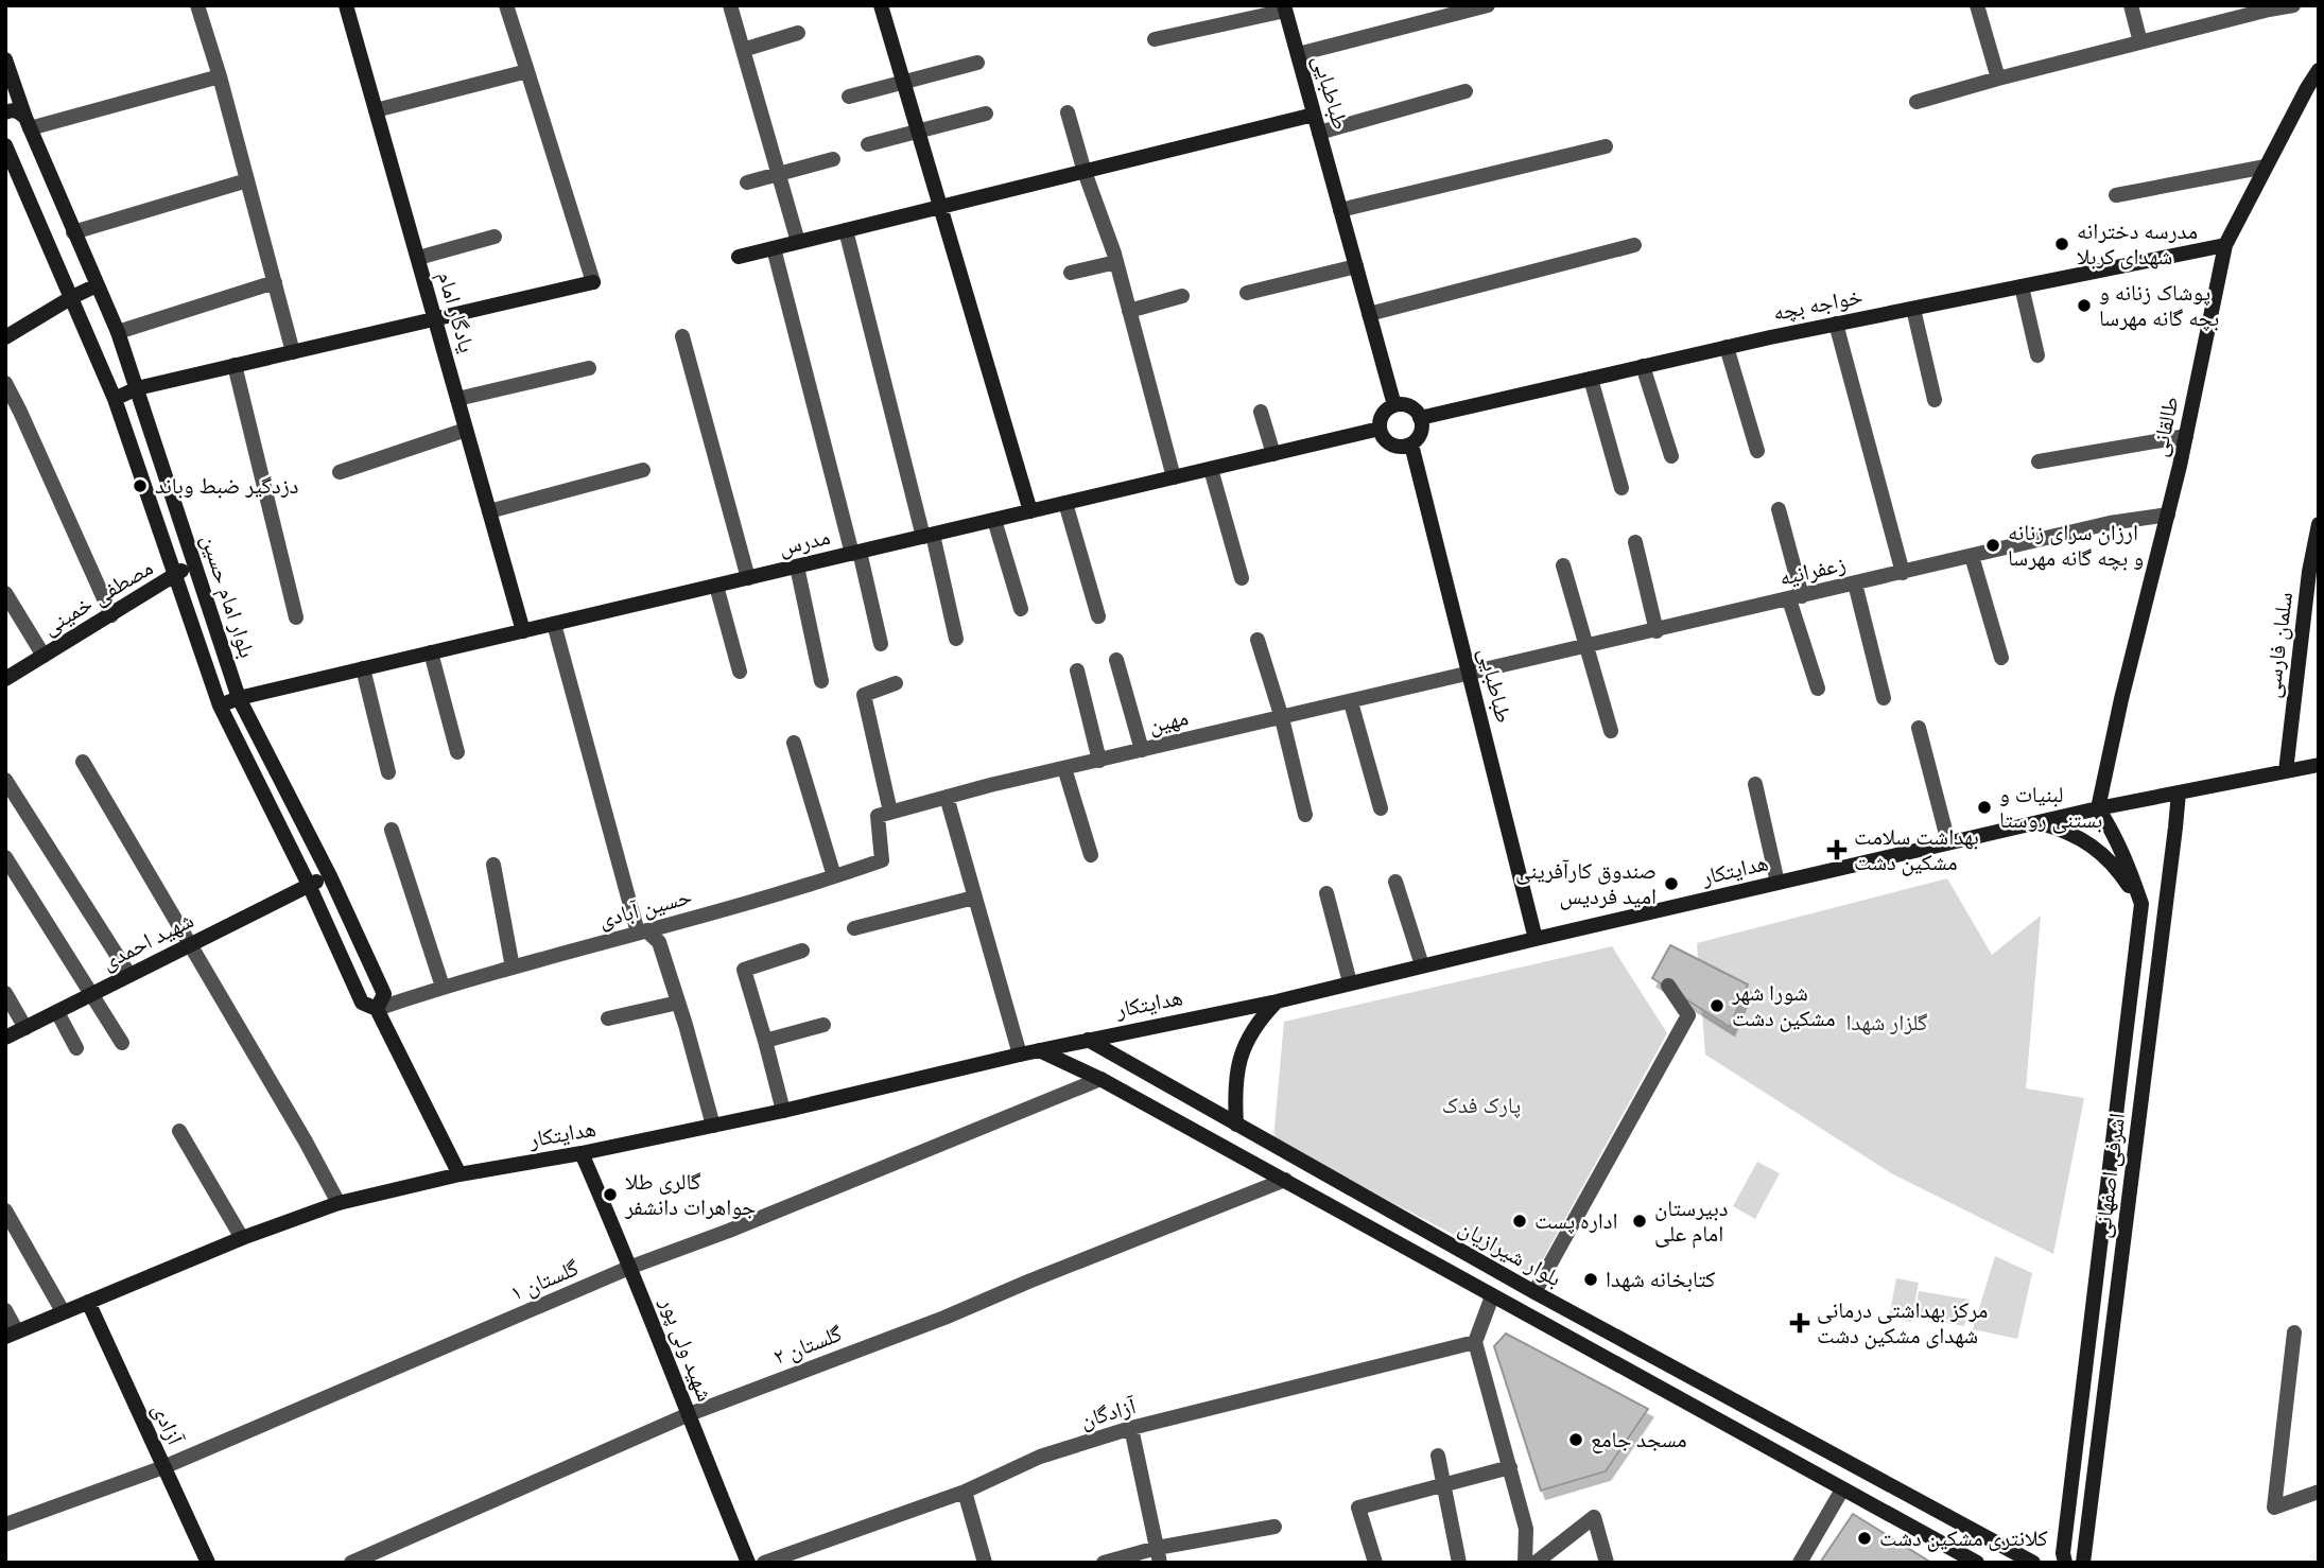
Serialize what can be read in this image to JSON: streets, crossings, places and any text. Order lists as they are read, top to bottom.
{
  "streets": {
    "main road": [
      "طباطبایی",
      "خواجه بچه",
      "یادگار امام",
      "طالقانی",
      "مدرس",
      "بلوار امام حسین",
      "مصطفی خمینی",
      "سلمان فارسی",
      "هدایتکار",
      "شهید احمدی",
      "اشرفی اصفهانی",
      "بلوار شیرازیان",
      "شهید ولی پور",
      "آزادی"
    ],
    "street": [
      "زعفرانیه",
      "مهین",
      "حسین آبادی",
      "گلستان ۱",
      "گلستان ۲",
      "آزادگان"
    ]
  },
  "crossings": [
    ["طباطبایی", "خواجه بچه"],
    ["طباطبایی", "مدرس"],
    ["طباطبایی", "زعفرانیه"],
    ["طباطبایی", "مهین"],
    ["طباطبایی", "هدایتکار"],
    ["خواجه بچه", "طالقانی"],
    ["خواجه بچه", "مدرس"],
    ["یادگار امام", "مدرس"],
    ["طالقانی", "زعفرانیه"],
    ["طالقانی", "هدایتکار"],
    ["طالقانی", "اشرفی اصفهانی"],
    ["مدرس", "بلوار امام حسین"],
    ["زعفرانیه", "مهین"],
    ["بلوار امام حسین", "مصطفی خمینی"],
    ["بلوار امام حسین", "هدایتکار"],
    ["بلوار امام حسین", "حسین آبادی"],
    ["بلوار امام حسین", "شهید احمدی"],
    ["سلمان فارسی", "هدایتکار"],
    ["مهین", "حسین آبادی"],
    ["هدایتکار", "اشرفی اصفهانی"],
    ["هدایتکار", "بلوار شیرازیان"],
    ["هدایتکار", "شهید ولی پور"],
    ["هدایتکار", "آزادی"],
    ["بلوار شیرازیان", "گلستان ۱"],
    ["بلوار شیرازیان", "گلستان ۲"],
    ["گلستان ۱", "شهید ولی پور"],
    ["گلستان ۱", "آزادی"],
    ["گلستان ۲", "شهید ولی پور"]
  ],
  "parks": ["گلزار شهدا", "پارک فدک"],
  "places": {
    "other": [
      "مدرسه دخترانه شهدای کربلا",
      "پوشاک زنانه و بچه گانه مهرسا",
      "دزدگیر ضبط وباند",
      "ارزان سرای زنانه و بچه گانه مهرسا",
      "لبنیات و بستنی روستا",
      "صندوق کارآفرینی امید فردیس",
      "شورا شهر مشکین دشت",
      "گالری طلا جواهرات دانشفر",
      "اداره پست",
      "دبیرستان امام علی",
      "کتابخانه شهدا",
      "مسجد جامع",
      "کلانتری مشکین دشت"
    ],
    "health": ["بهداشت سلامت مشکین دشت", "مرکز بهداشتی درمانی شهدای مشکین دشت"]
  }
}
